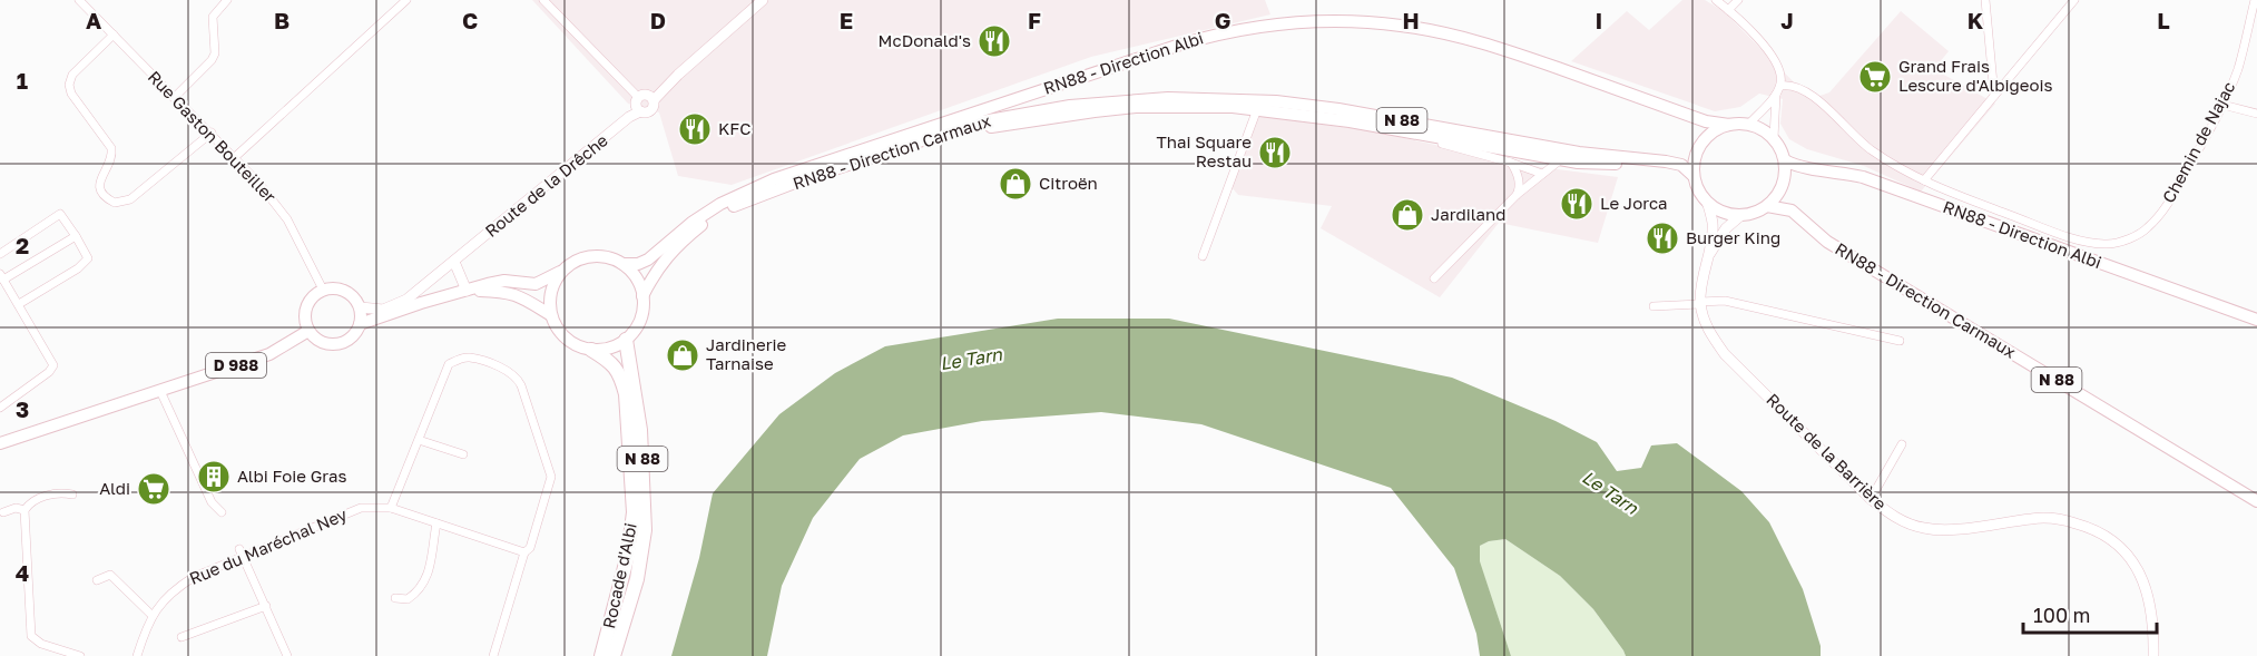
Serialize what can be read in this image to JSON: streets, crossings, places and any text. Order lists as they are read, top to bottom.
{
  "streets": {
    "highway": ["N 88", "Rocade d'Albi"],
    "main road": ["RN88 - Direction Albi", "RN88 - Direction Carmaux", "D 988"],
    "street": [
      "Rue Gaston Bouteiller",
      "Chemin de Najac",
      "Route de la Drêche",
      "Route de la Barrière",
      "Rue du Maréchal Ney"
    ]
  },
  "crossings": [
    ["RN88 - Direction Albi", "RN88 - Direction Carmaux"],
    ["RN88 - Direction Albi", "Route de la Barrière"],
    ["RN88 - Direction Albi", "Rocade d'Albi"],
    ["Rue Gaston Bouteiller", "Route de la Drêche"],
    ["Rue Gaston Bouteiller", "D 988"],
    ["RN88 - Direction Carmaux", "Route de la Barrière"],
    ["RN88 - Direction Carmaux", "Rocade d'Albi"],
    ["Route de la Drêche", "D 988"]
  ],
  "water": ["Le Tarn"],
  "places": {
    "restaurant": [
      "McDonald's",
      "KFC",
      "Thai Square Restau",
      "Le Jorca",
      "Burger King"
    ],
    "supermarket": ["Grand Frais Lescure d'Albigeois", "Aldi"],
    "shop": ["Citroën", "Jardiland", "Jardinerie Tarnaise"],
    "building": ["Albi Foie Gras"]
  },
  "scale_bar": "100 m",
  "grid": {
    "columns": [
      "A",
      "B",
      "C",
      "D",
      "E",
      "F",
      "G",
      "H",
      "I",
      "J",
      "K",
      "L"
    ],
    "rows": [
      "1",
      "2",
      "3",
      "4"
    ]
  }
}
